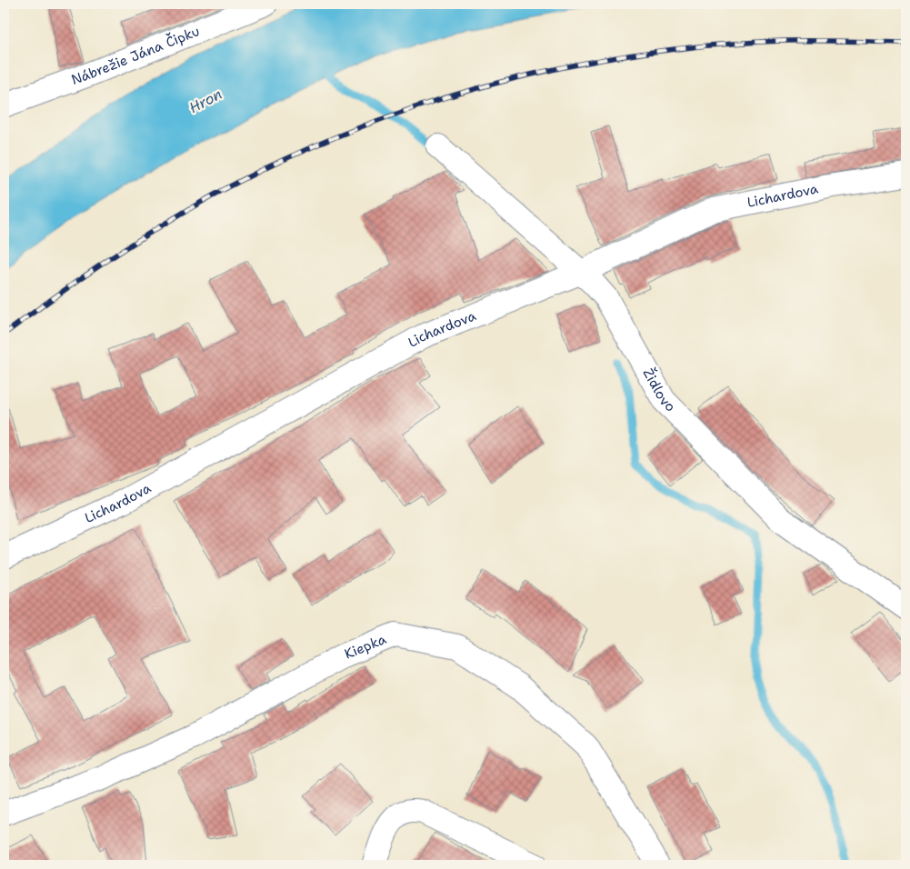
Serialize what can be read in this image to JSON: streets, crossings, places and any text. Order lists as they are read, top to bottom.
{
  "streets": {
    "street": [
      "Nábrežie Jána Čipku",
      "Lichardova",
      "Židlovo",
      "Kiepka"
    ]
  },
  "crossings": [
    ["Lichardova", "Židlovo"]
  ],
  "water": ["Hron"]
}
